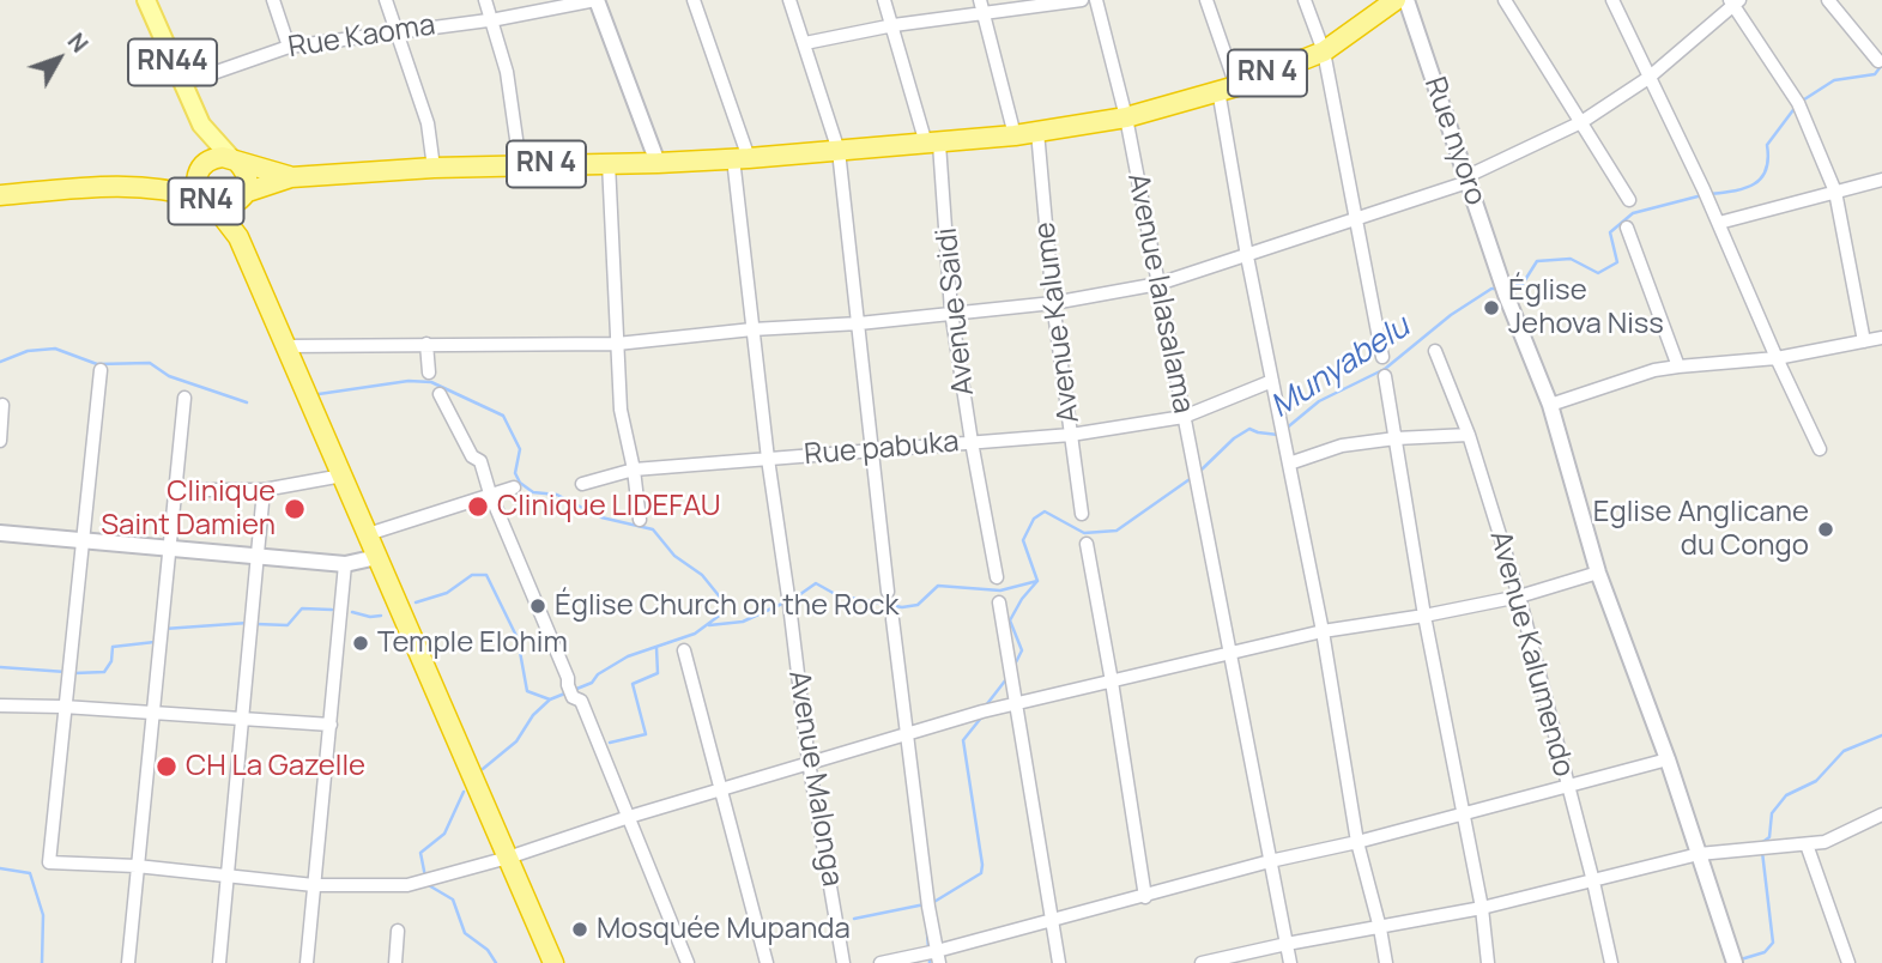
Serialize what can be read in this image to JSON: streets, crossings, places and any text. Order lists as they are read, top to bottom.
{
  "streets": {
    "highway": ["RN 4", "RN4"],
    "main road": ["RN44"],
    "street": [
      "Rue Kaoma",
      "Rue nyoro",
      "Avenue lalasalama",
      "Avenue Saidi",
      "Avenue Kalume",
      "Rue pabuka",
      "Avenue Kalumendo",
      "Avenue Malonga"
    ]
  },
  "crossings": [
    ["Rue Kaoma", "RN44"],
    ["RN44", "RN 4"],
    ["RN44", "RN4"],
    ["RN 4", "RN4"],
    ["RN 4", "Avenue lalasalama"],
    ["RN 4", "Avenue Saidi"],
    ["RN 4", "Avenue Kalume"],
    ["RN 4", "Avenue Malonga"],
    ["Avenue lalasalama", "Rue pabuka"],
    ["Avenue Saidi", "Rue pabuka"],
    ["Avenue Kalume", "Rue pabuka"],
    ["Rue pabuka", "Avenue Malonga"]
  ],
  "water": ["Munyabelu"],
  "places": [
    "Église Jehova Niss",
    "Clinique LIDEFAU",
    "Clinique Saint Damien",
    "Eglise Anglicane du Congo",
    "Église Church on the Rock",
    "Temple Elohim",
    "CH La Gazelle",
    "Mosquée Mupanda"
  ],
  "north": "top right"
}
